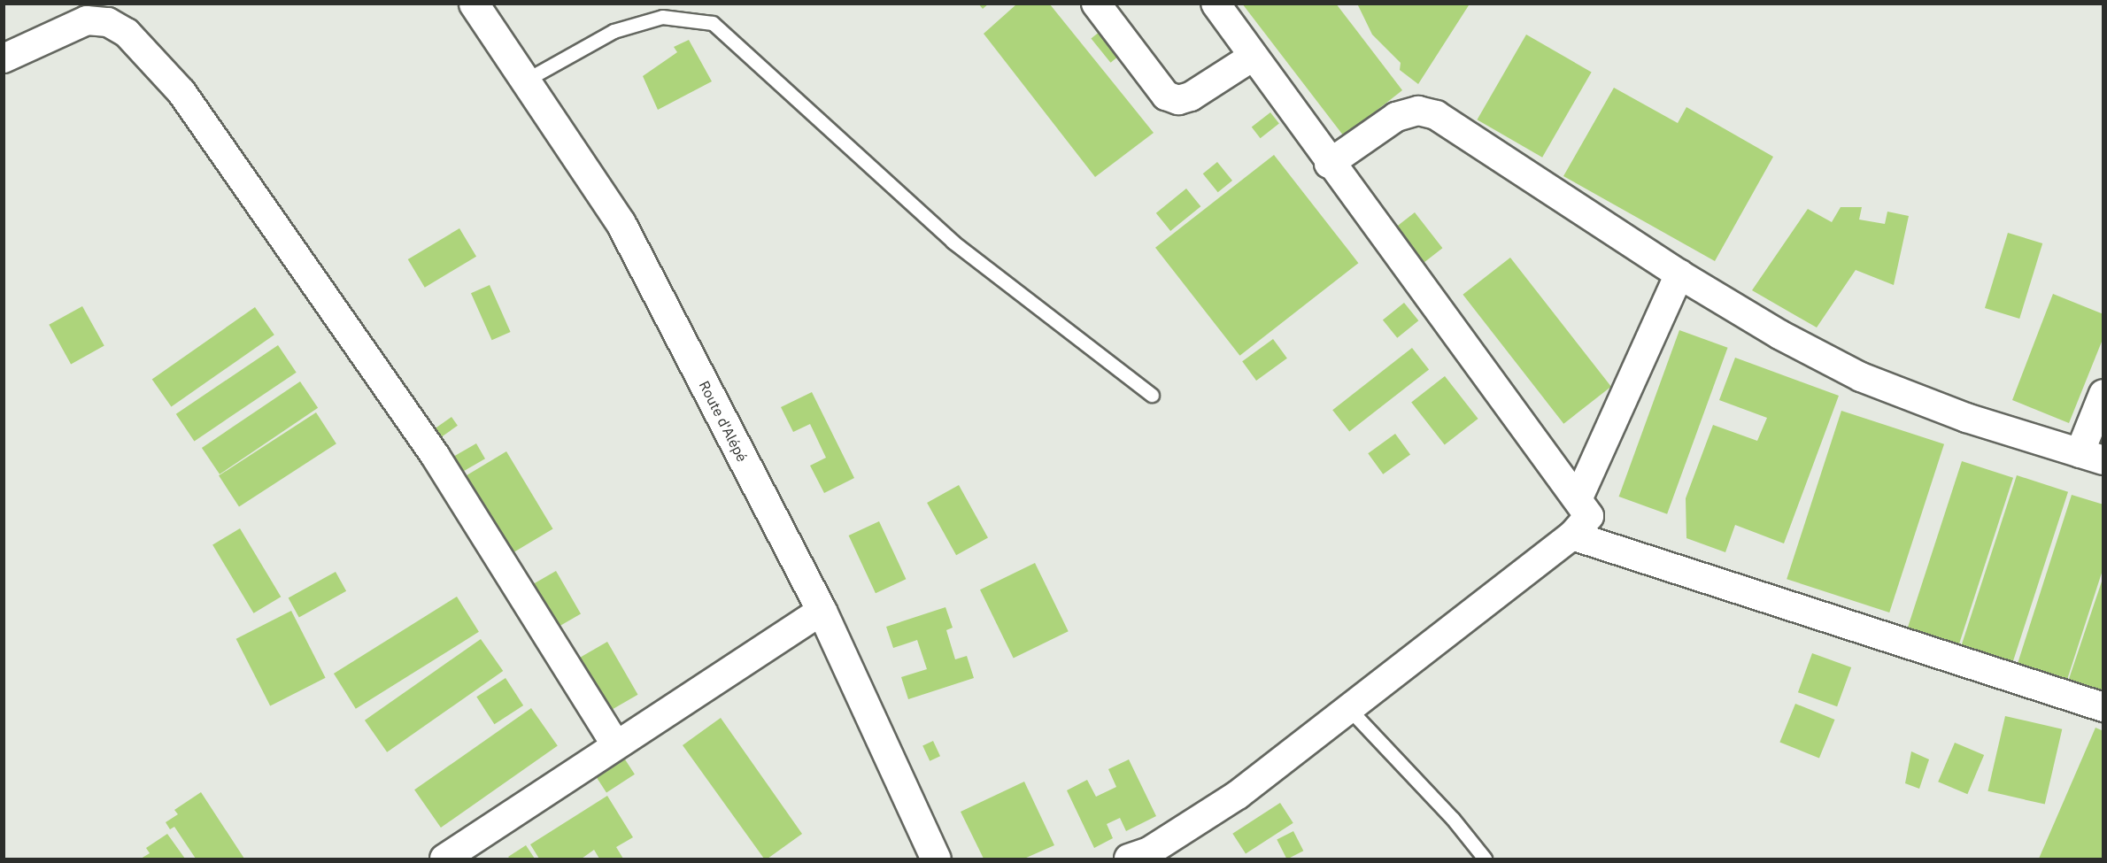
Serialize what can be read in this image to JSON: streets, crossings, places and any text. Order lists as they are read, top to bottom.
{
  "streets": {
    "main road": ["Route d'Alépé"]
  }
}
